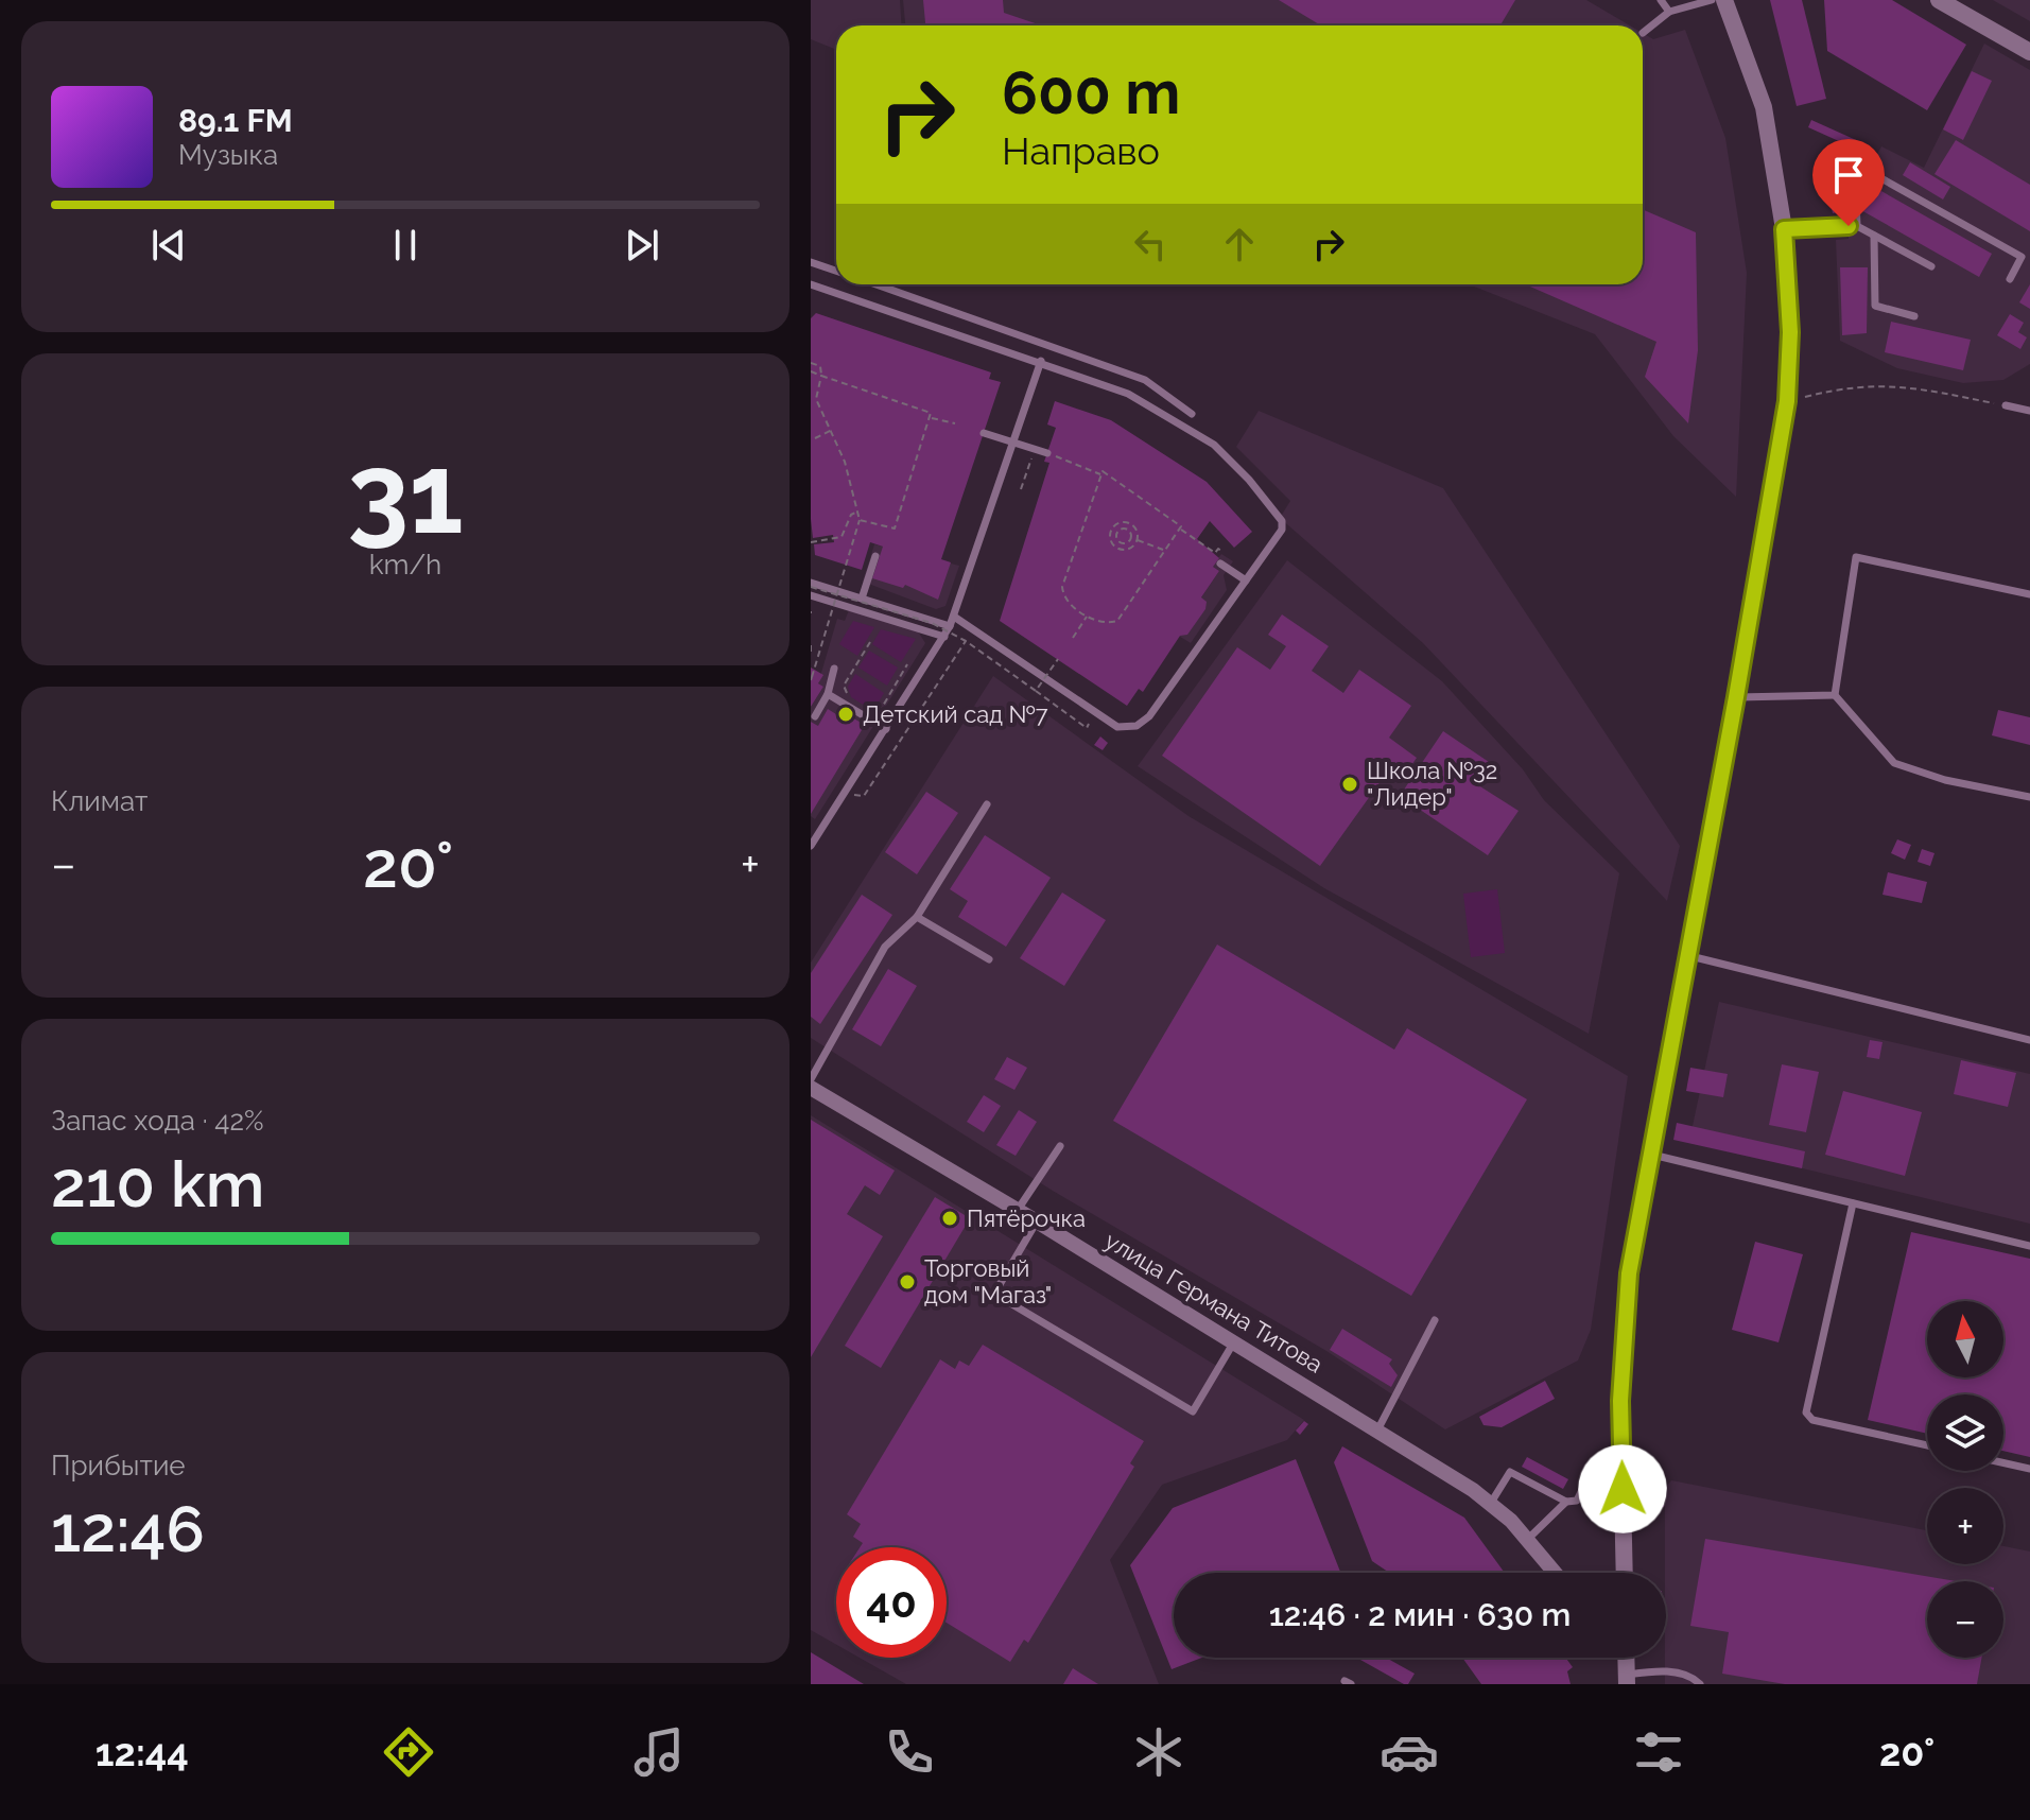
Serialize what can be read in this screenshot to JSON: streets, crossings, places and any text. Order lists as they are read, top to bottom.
{
  "streets": {
    "street": ["улица Германа Титова"]
  },
  "places": [
    "Детский сад №7",
    "Школа №32 \"Лидер\"",
    "Пятёрочка",
    "Торговый дом \"Магаз\""
  ],
  "north": "top",
  "page": {
    "turn": ["600 m", "Направо"],
    "song": ["89.1 FM", "Музыка"],
    "tile": [
      ["31", "km/h"],
      "Климат",
      ["Запас хода · 42%", "210 km"],
      ["Прибытие", "12:46"]
    ],
    "heat": ["−", "20°", "+"],
    "map_buttons": ["+", "−"],
    "limit": "40",
    "trip": "12:46 · 2 мин · 630 m",
    "tabs": ["12:44", "20°"]
  }
}
